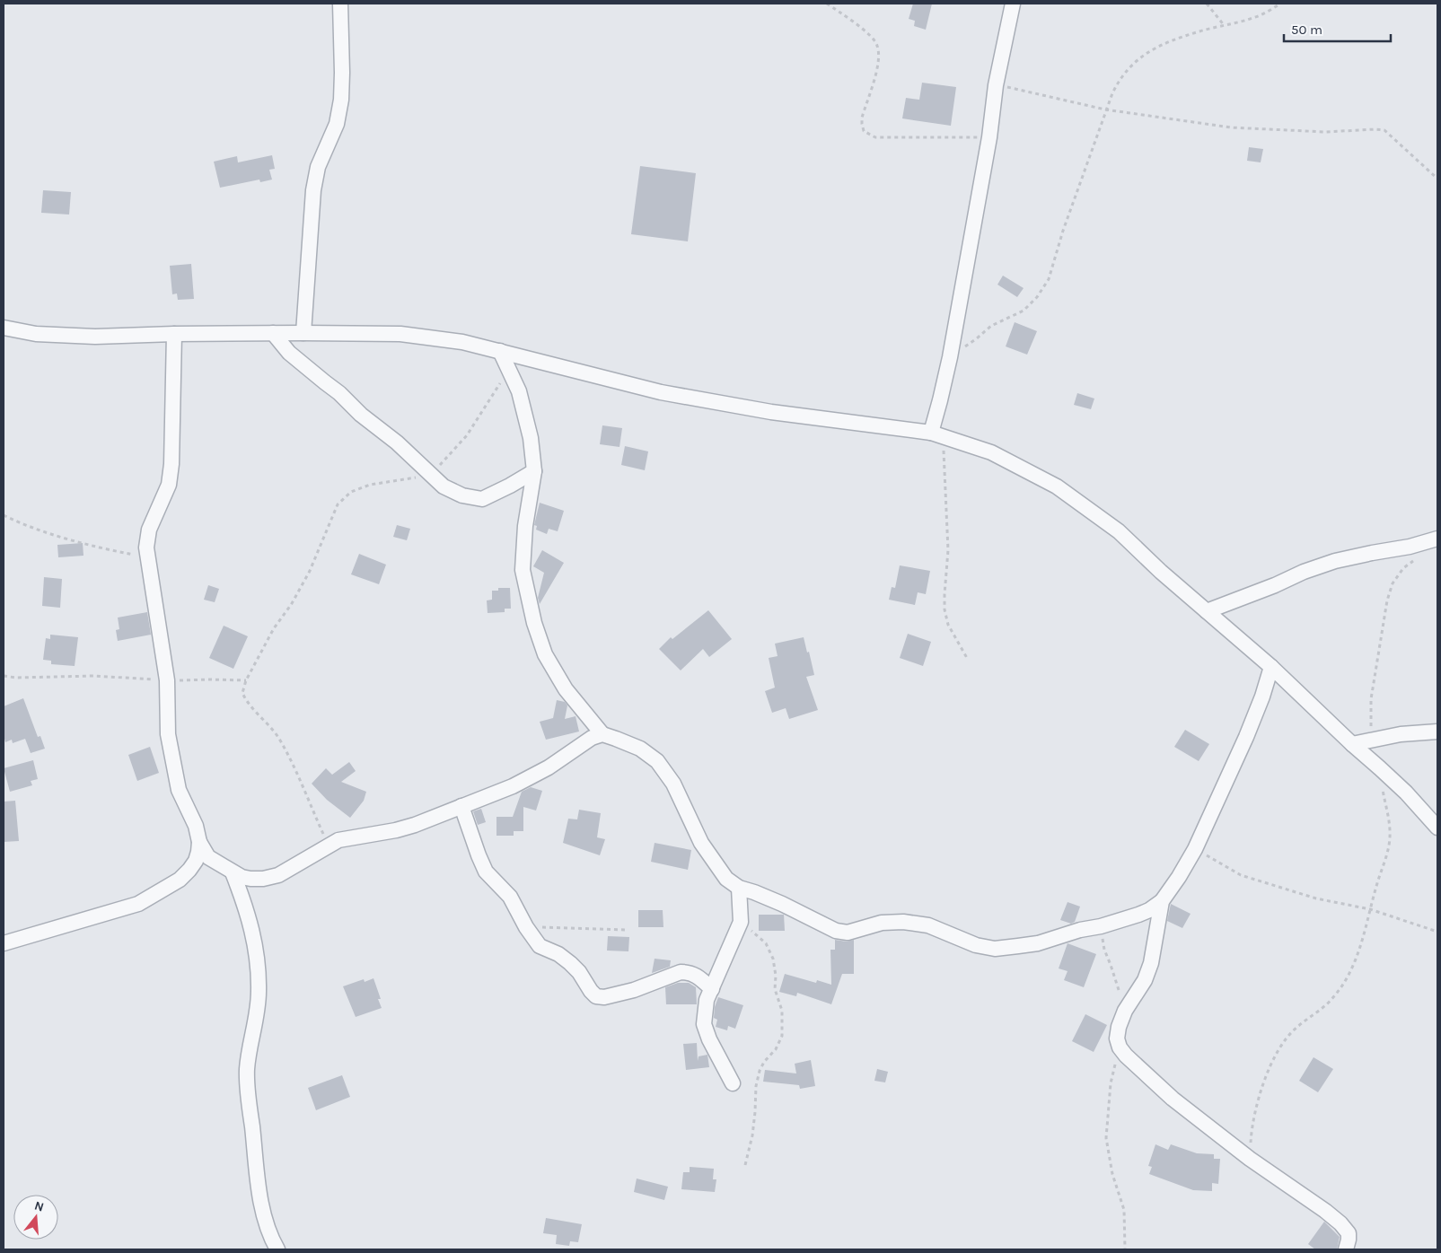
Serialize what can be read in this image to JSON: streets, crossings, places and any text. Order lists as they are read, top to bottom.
{
  "scale_bar": "50 m",
  "north": "top"
}
